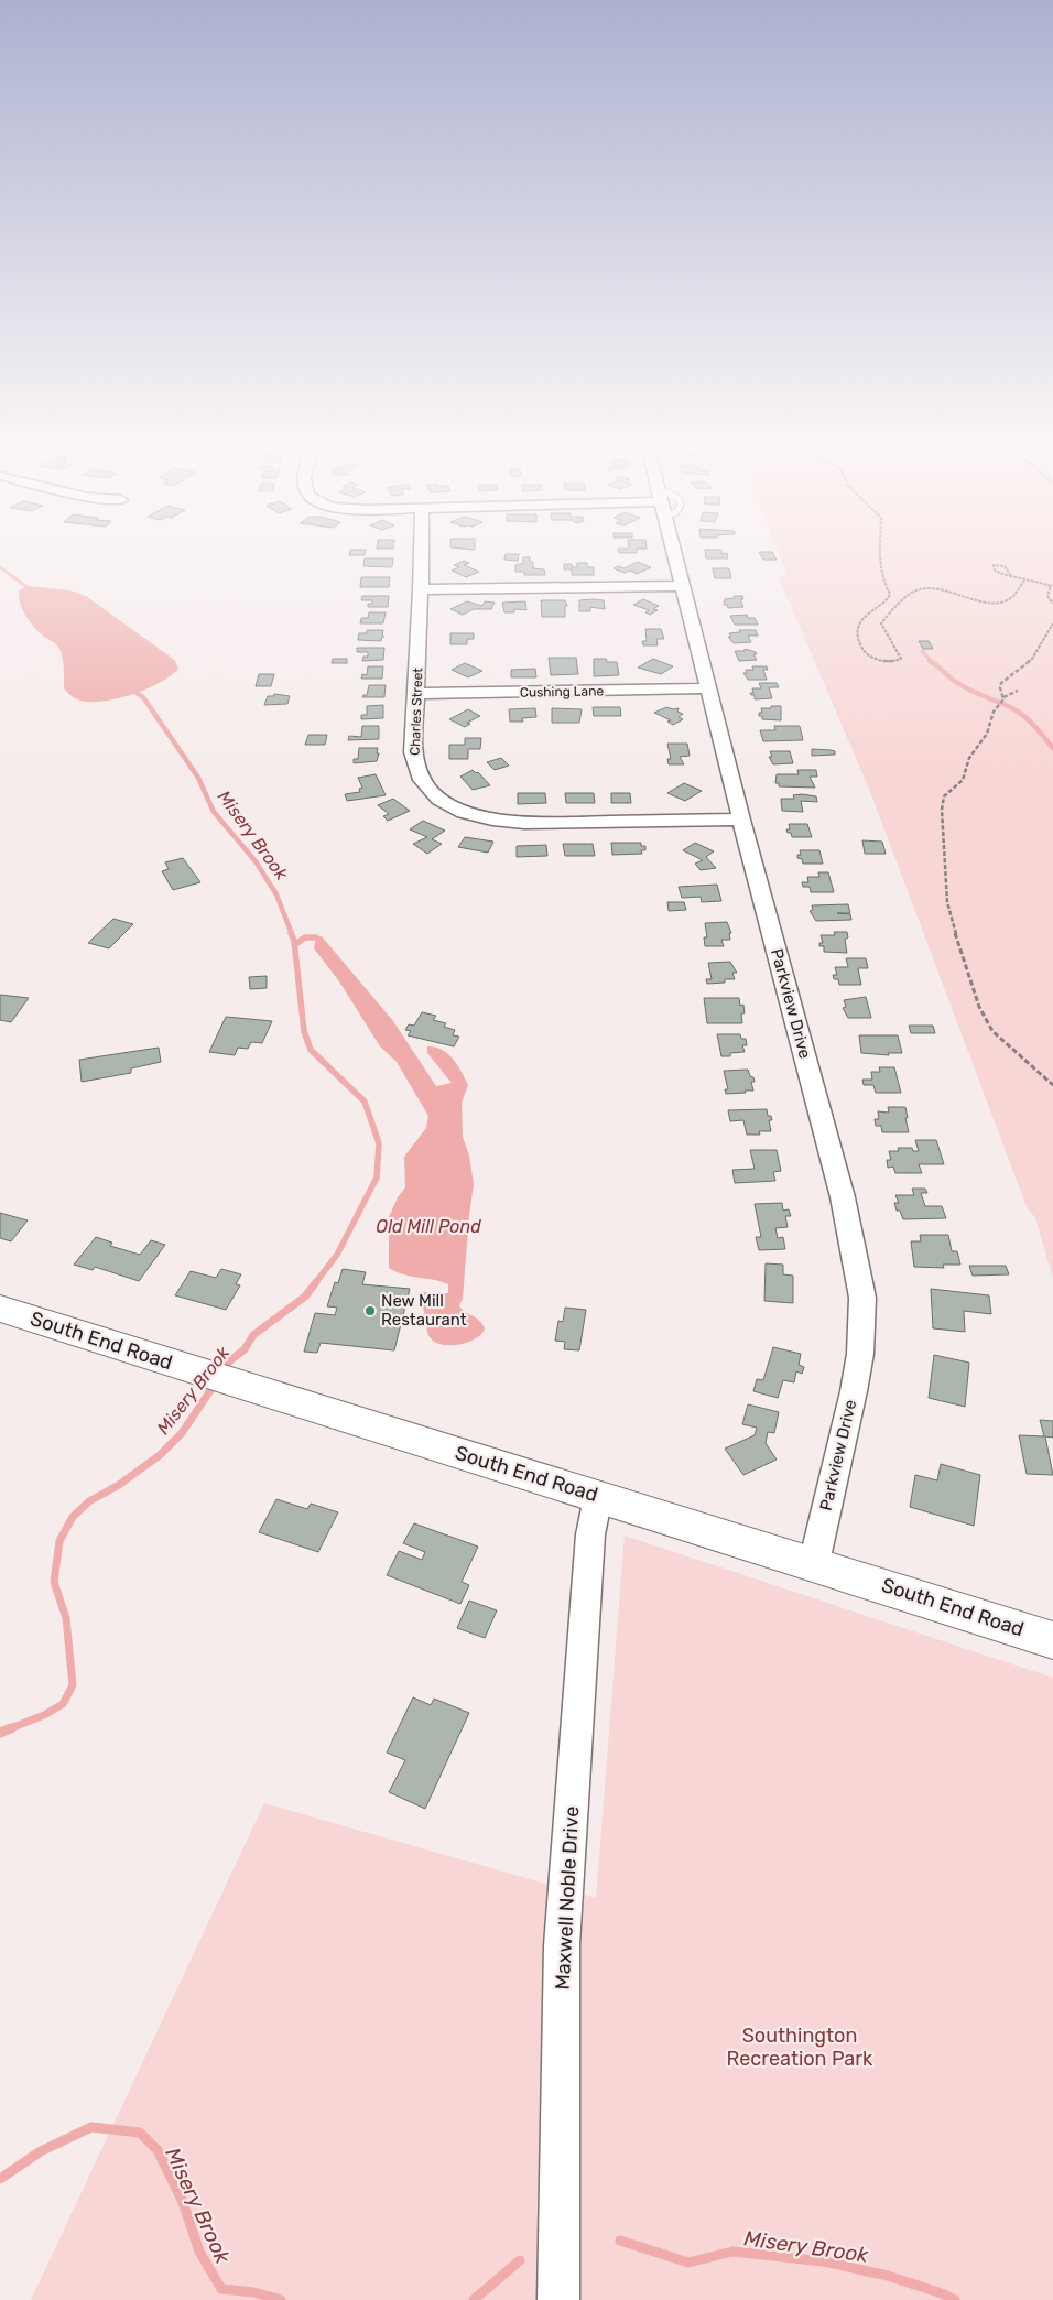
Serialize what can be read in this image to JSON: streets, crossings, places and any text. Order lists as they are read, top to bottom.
{
  "streets": {
    "street": [
      "Cushing Lane",
      "Charles Street",
      "Parkview Drive",
      "South End Road",
      "Maxwell Noble Drive"
    ]
  },
  "crossings": [
    ["Cushing Lane", "Charles Street"],
    ["Cushing Lane", "Parkview Drive"],
    ["Charles Street", "Parkview Drive"],
    ["Parkview Drive", "South End Road"],
    ["South End Road", "Maxwell Noble Drive"]
  ],
  "water": ["Misery Brook", "Old Mill Pond"],
  "parks": ["Southington Recreation Park"],
  "places": ["New Mill Restaurant"]
}
